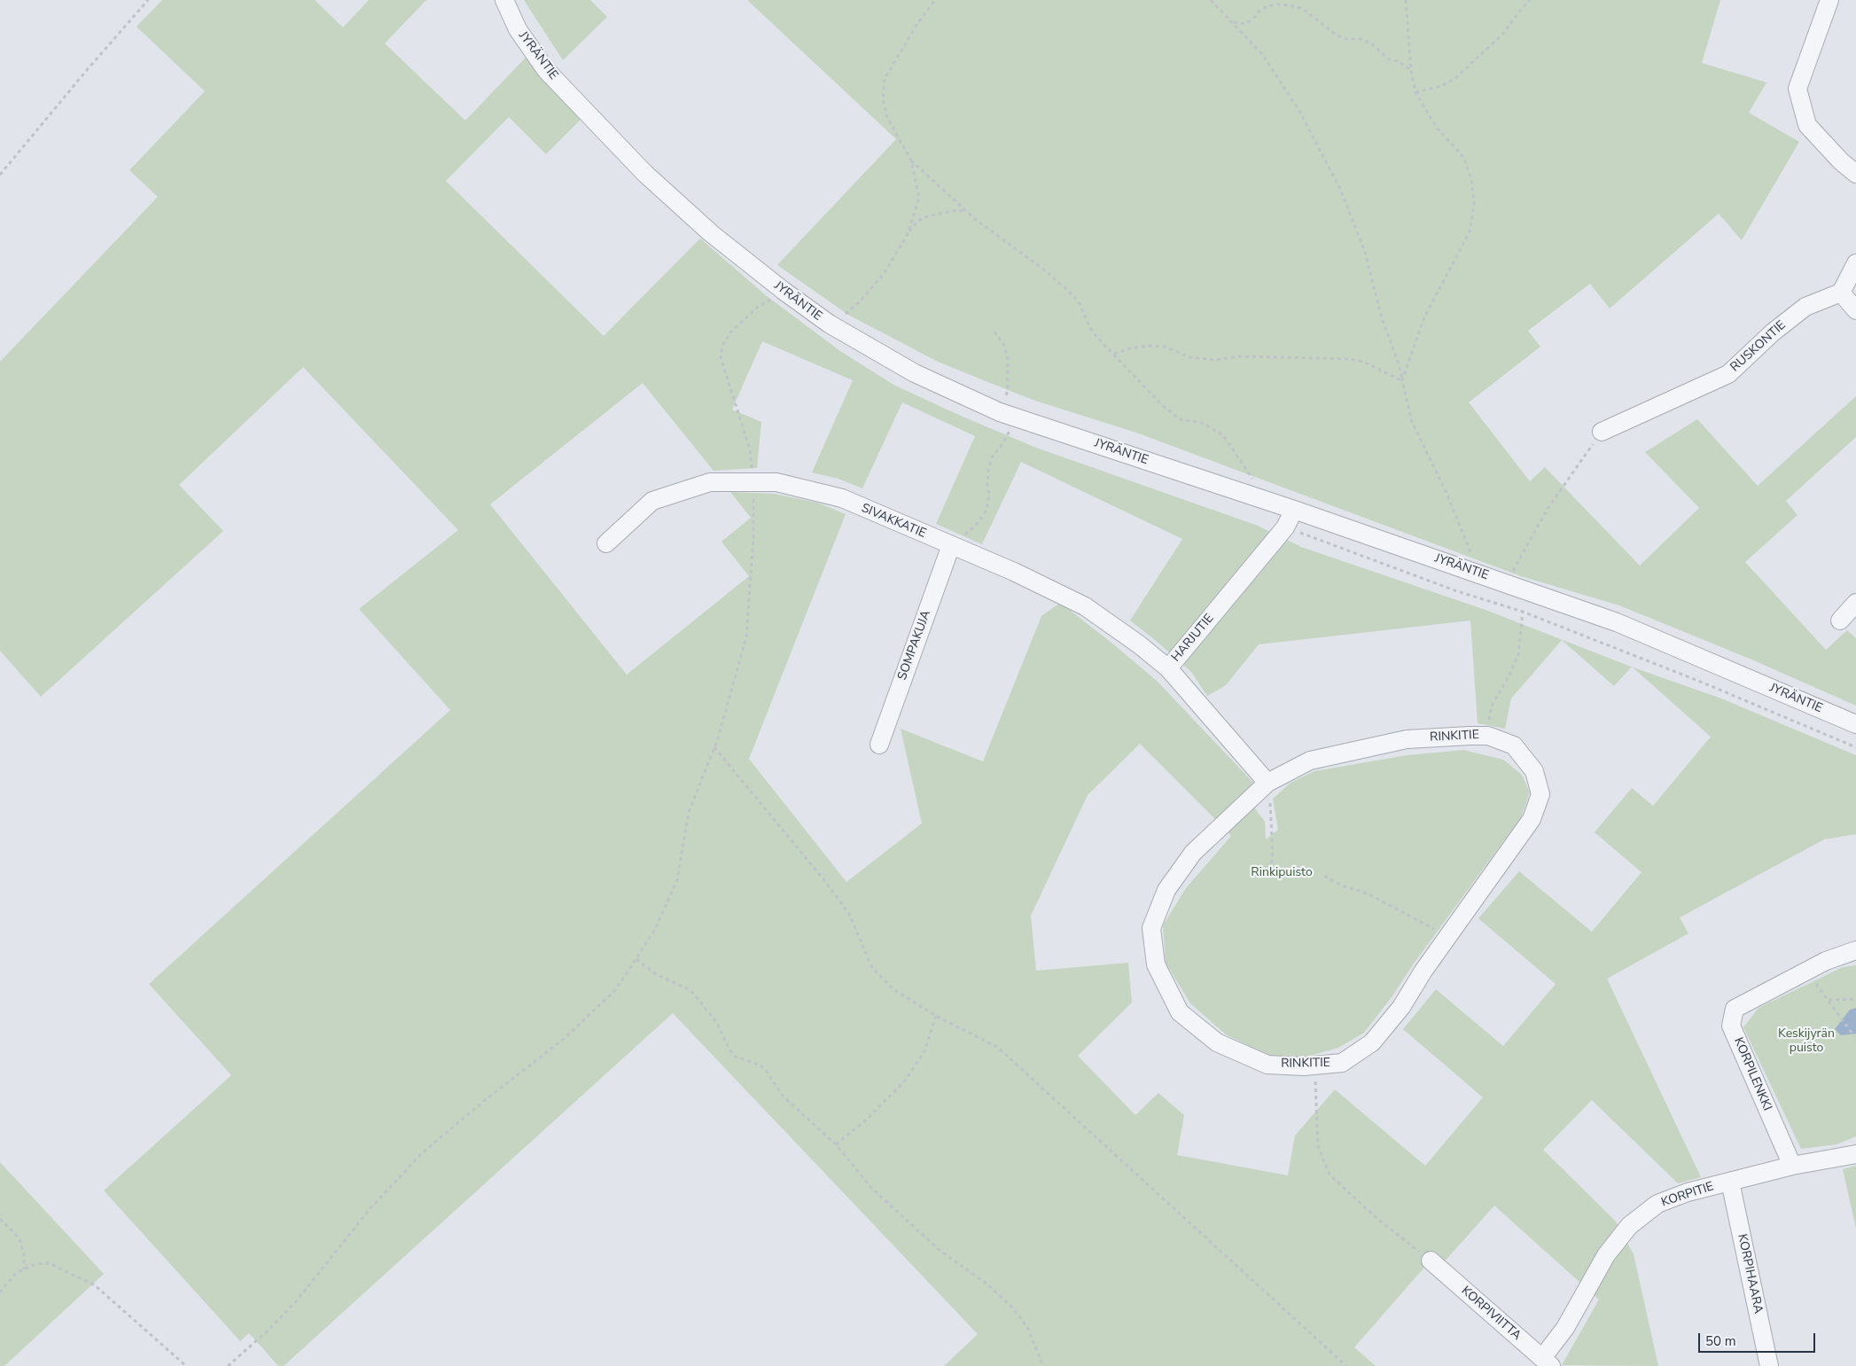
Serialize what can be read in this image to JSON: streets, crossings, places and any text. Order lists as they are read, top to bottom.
{
  "streets": {
    "street": [
      "JYRÄNTIE",
      "RUSKONTIE",
      "SIVAKKATIE",
      "HARJUTIE",
      "SOMPAKUJA",
      "RINKITIE",
      "KORPILENKKI",
      "KORPITIE",
      "KORPIHAARA",
      "KORPIVIITTA"
    ]
  },
  "crossings": [
    ["JYRÄNTIE", "HARJUTIE"],
    ["SIVAKKATIE", "HARJUTIE"],
    ["SIVAKKATIE", "SOMPAKUJA"],
    ["HARJUTIE", "RINKITIE"],
    ["KORPILENKKI", "KORPITIE"],
    ["KORPITIE", "KORPIHAARA"],
    ["KORPITIE", "KORPIVIITTA"]
  ],
  "parks": ["Rinkipuisto", "Keskijyrän puisto"],
  "scale_bar": "50 m"
}
